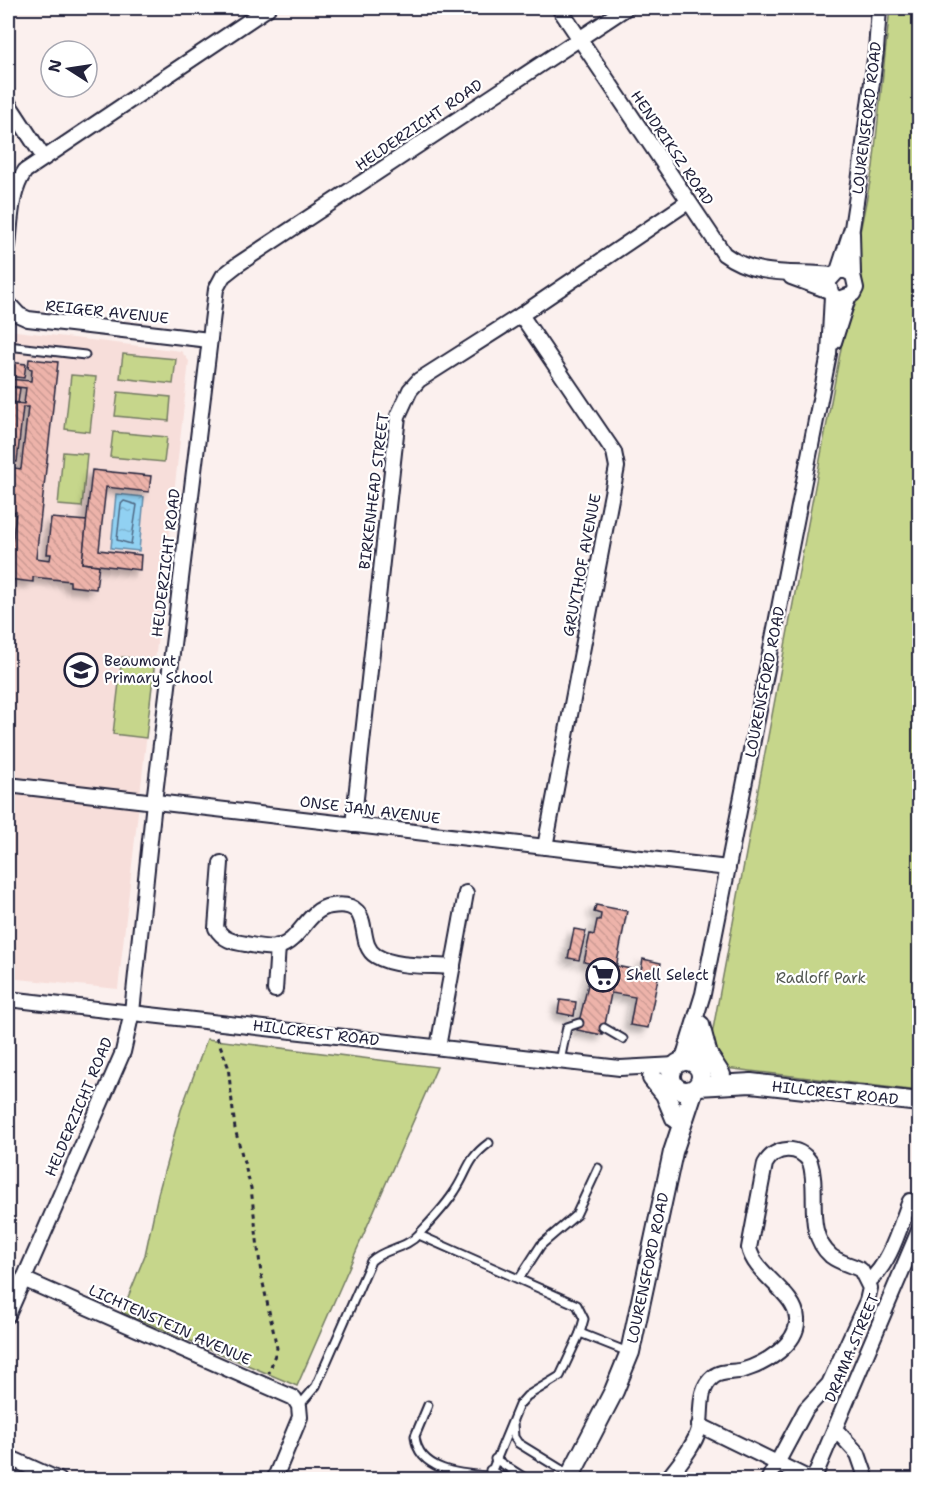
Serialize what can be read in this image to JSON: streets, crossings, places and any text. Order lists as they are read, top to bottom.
{
  "streets": {
    "street": [
      "LOURENSFORD ROAD",
      "HELDERZICHT ROAD",
      "HENDRIKSZ ROAD",
      "REIGER AVENUE",
      "BIRKENHEAD STREET",
      "GRUYTHOF AVENUE",
      "ONSE JAN AVENUE",
      "HILLCREST ROAD",
      "LICHTENSTEIN AVENUE",
      "DRAMA STREET"
    ]
  },
  "crossings": [
    ["LOURENSFORD ROAD", "HENDRIKSZ ROAD"],
    ["LOURENSFORD ROAD", "ONSE JAN AVENUE"],
    ["LOURENSFORD ROAD", "HILLCREST ROAD"],
    ["HELDERZICHT ROAD", "HENDRIKSZ ROAD"],
    ["HELDERZICHT ROAD", "REIGER AVENUE"],
    ["HELDERZICHT ROAD", "ONSE JAN AVENUE"],
    ["HELDERZICHT ROAD", "HILLCREST ROAD"],
    ["HELDERZICHT ROAD", "LICHTENSTEIN AVENUE"],
    ["HENDRIKSZ ROAD", "BIRKENHEAD STREET"],
    ["BIRKENHEAD STREET", "GRUYTHOF AVENUE"],
    ["BIRKENHEAD STREET", "ONSE JAN AVENUE"],
    ["GRUYTHOF AVENUE", "ONSE JAN AVENUE"]
  ],
  "parks": ["Radloff Park"],
  "places": {
    "school or university": ["Beaumont Primary School"],
    "supermarket": ["Shell Select"]
  },
  "north": "left"
}
